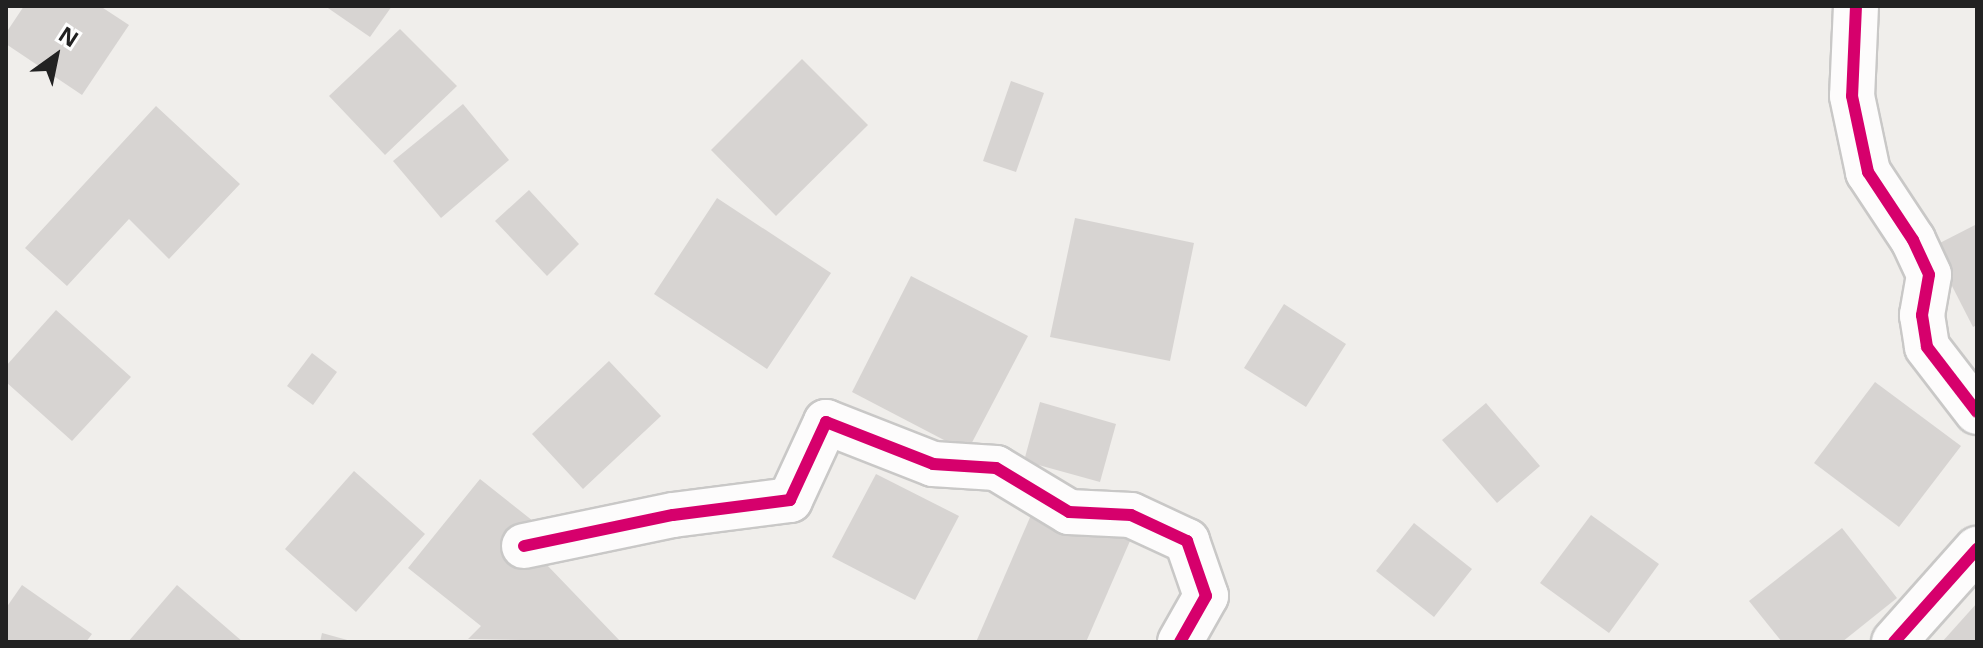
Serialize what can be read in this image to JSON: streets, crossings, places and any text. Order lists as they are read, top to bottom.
{
  "north": "top right"
}
